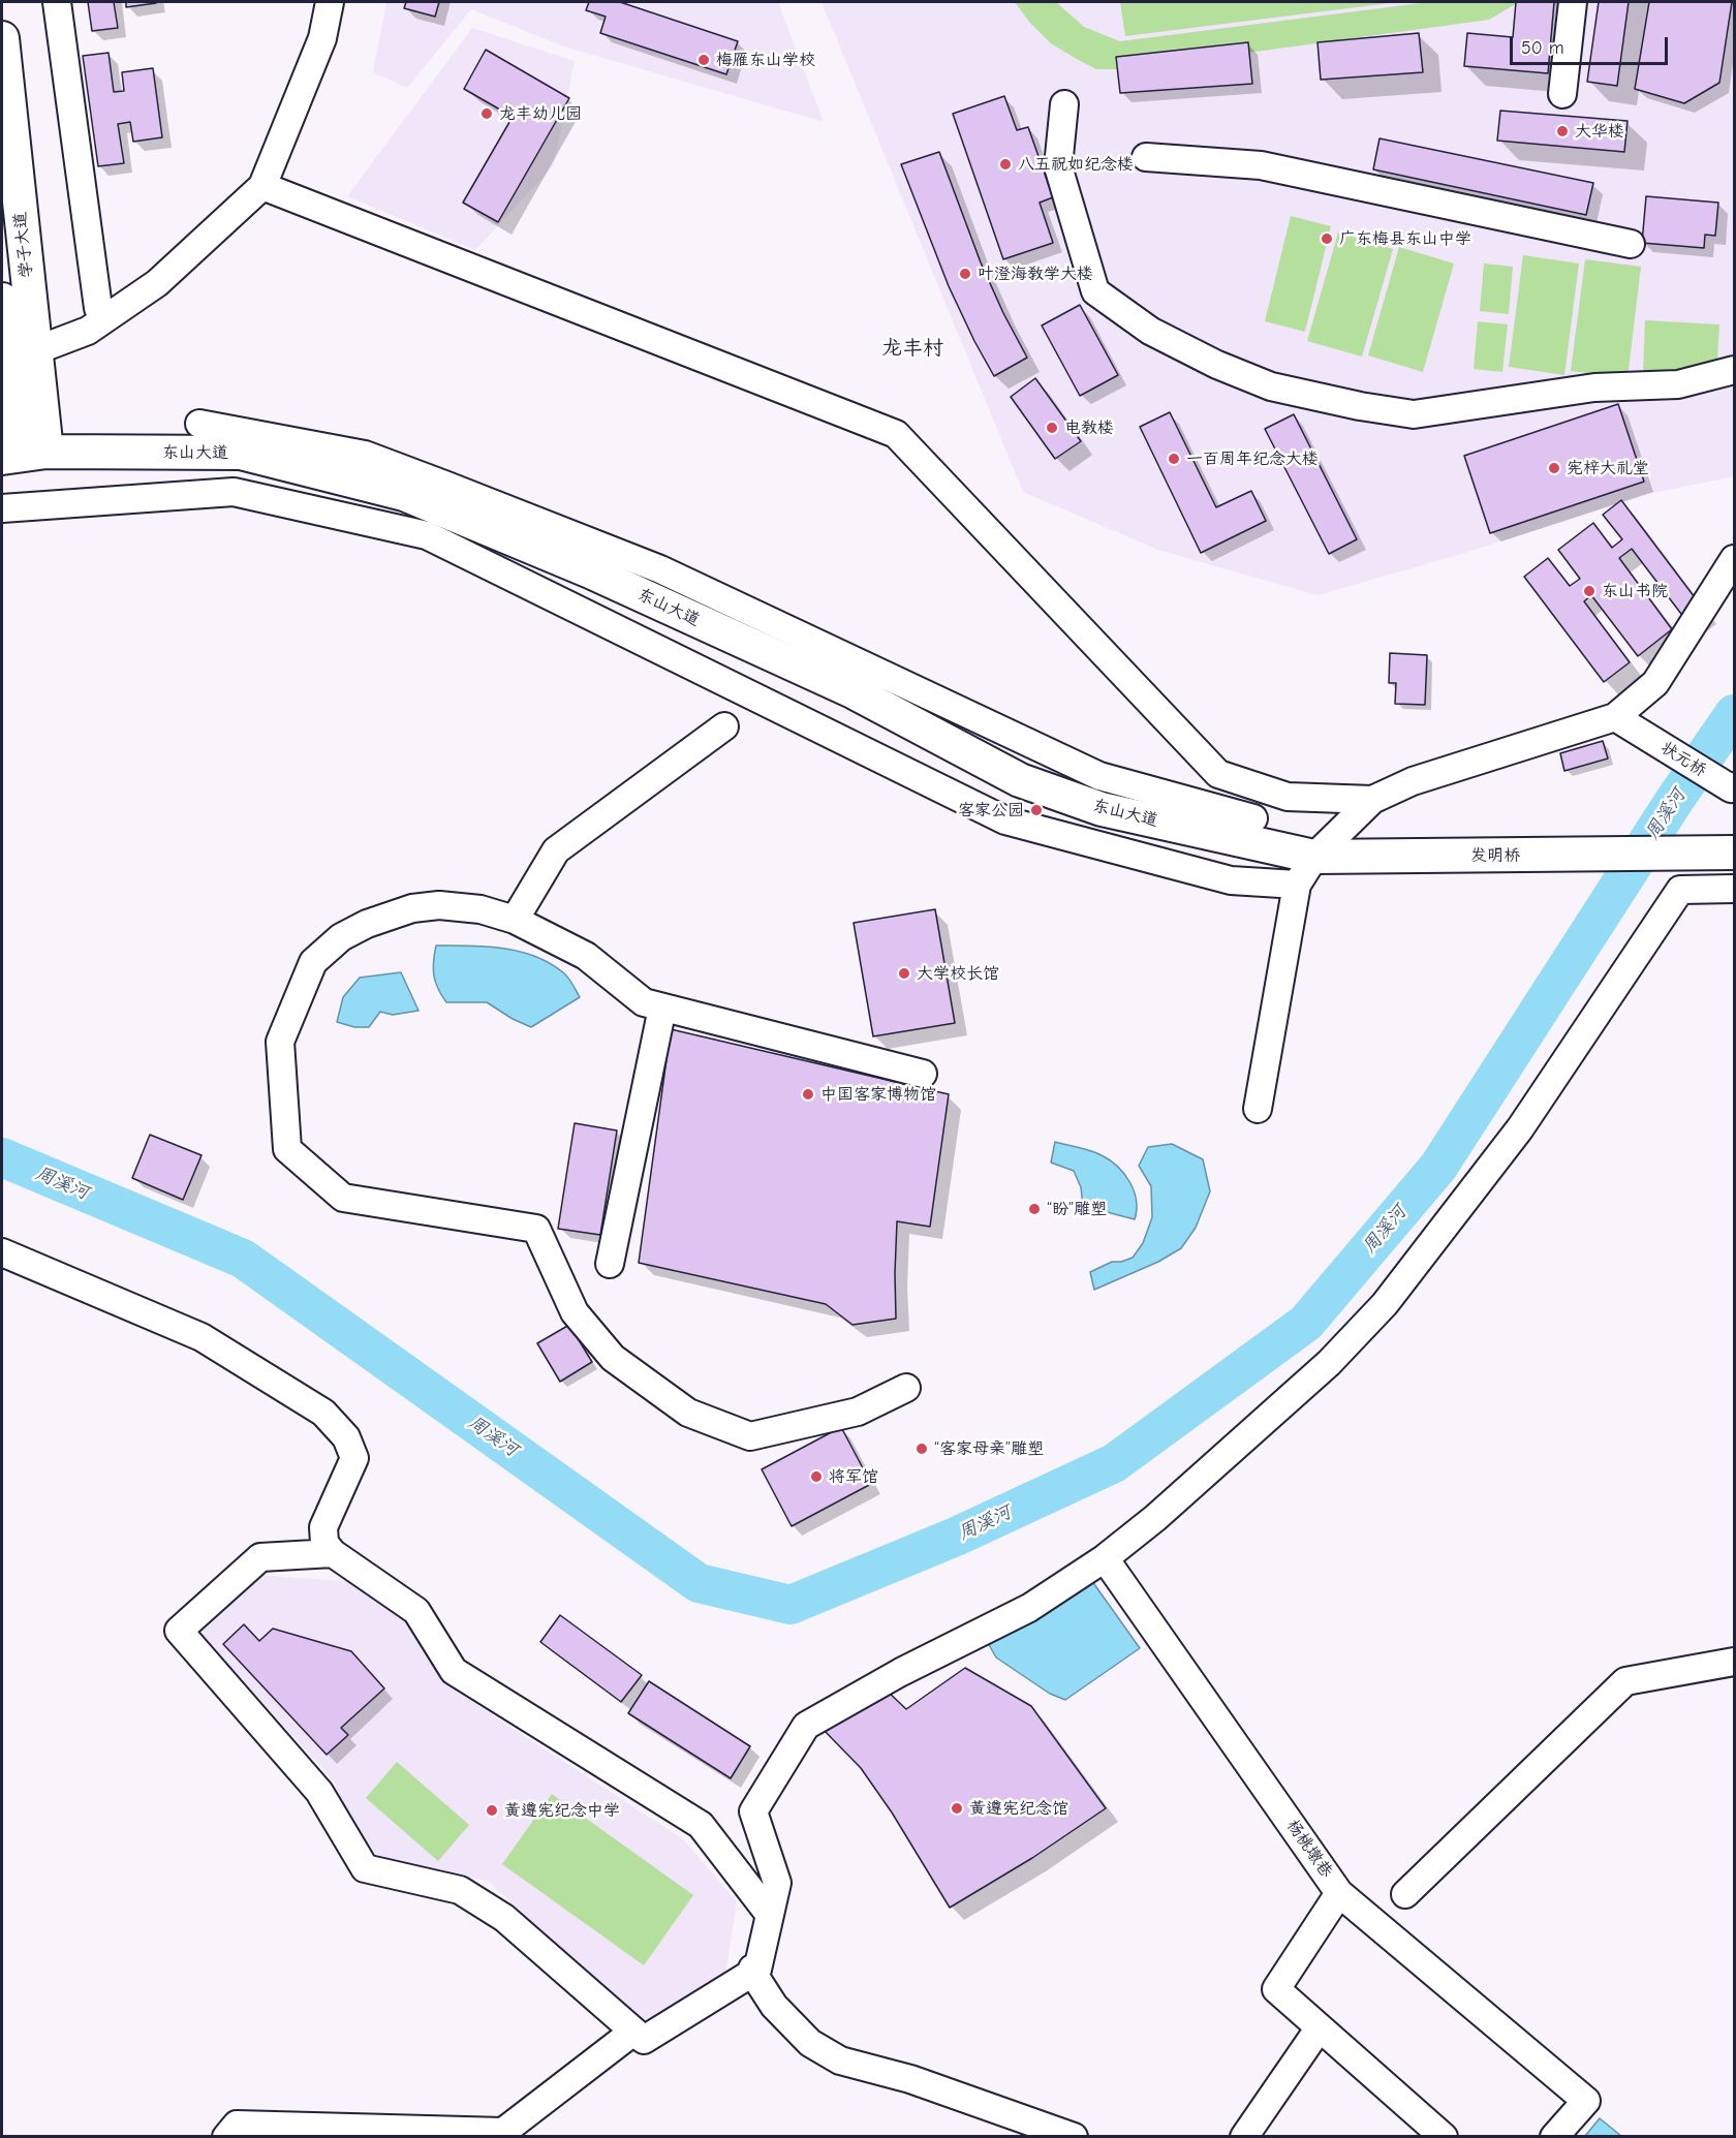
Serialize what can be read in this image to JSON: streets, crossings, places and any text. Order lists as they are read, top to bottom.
{
  "streets": {
    "main road": ["学子大道", "东山大道", "发明桥"],
    "street": ["状元桥", "杨桃墩巷"]
  },
  "crossings": [
    ["学子大道", "东山大道"],
    ["东山大道", "发明桥"]
  ],
  "districts": ["龙丰村"],
  "water": ["周溪河"],
  "places": [
    "梅雁东山学校",
    "龙丰幼儿园",
    "大华楼",
    "八五祝如纪念楼",
    "广东梅县东山中学",
    "叶澄海教学大楼",
    "电教楼",
    "一百周年纪念大楼",
    "宪梓大礼堂",
    "东山书院",
    "客家公园",
    "大学校长馆",
    "中国客家博物馆",
    "“盼”雕塑",
    "“客家母亲”雕塑",
    "将军馆",
    "黄遵宪纪念馆",
    "黄遵宪纪念中学"
  ],
  "scale_bar": "50 m"
}
